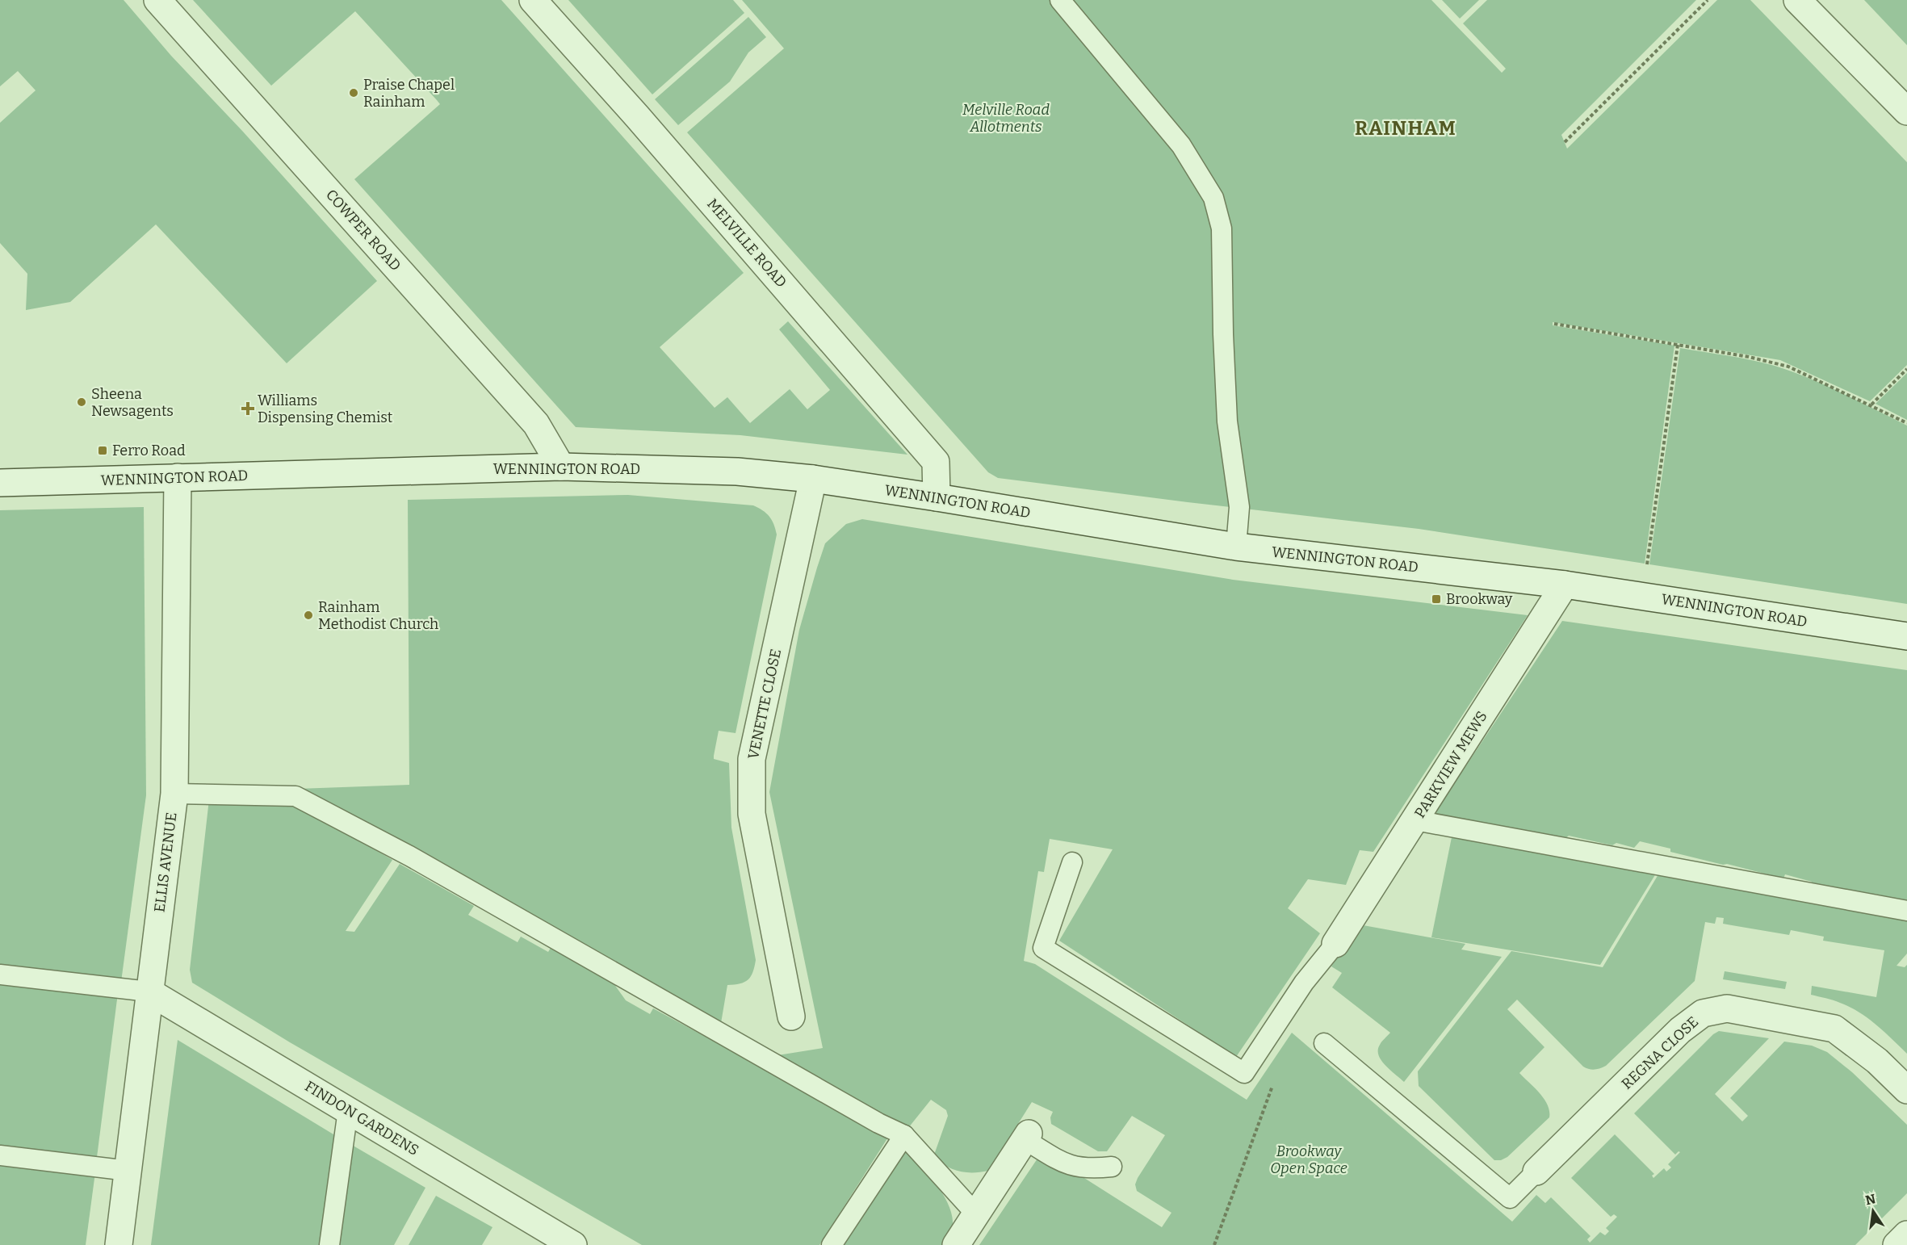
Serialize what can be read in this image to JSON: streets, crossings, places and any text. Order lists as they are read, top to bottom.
{
  "streets": {
    "street": [
      "COWPER ROAD",
      "MELVILLE ROAD",
      "WENNINGTON ROAD",
      "VENETTE CLOSE",
      "PARKVIEW MEWS",
      "ELLIS AVENUE",
      "REGNA CLOSE",
      "FINDON GARDENS"
    ]
  },
  "crossings": [
    ["COWPER ROAD", "WENNINGTON ROAD"],
    ["MELVILLE ROAD", "WENNINGTON ROAD"],
    ["WENNINGTON ROAD", "VENETTE CLOSE"],
    ["WENNINGTON ROAD", "PARKVIEW MEWS"],
    ["WENNINGTON ROAD", "ELLIS AVENUE"],
    ["ELLIS AVENUE", "FINDON GARDENS"]
  ],
  "districts": ["RAINHAM"],
  "parks": ["Melville Road Allotments", "Brookway Open Space"],
  "places": {
    "other": ["Praise Chapel Rainham", "Sheena Newsagents", "Rainham Methodist Church"],
    "health": ["Williams Dispensing Chemist"],
    "transit": ["Ferro Road", "Brookway"]
  },
  "north": "top"
}
